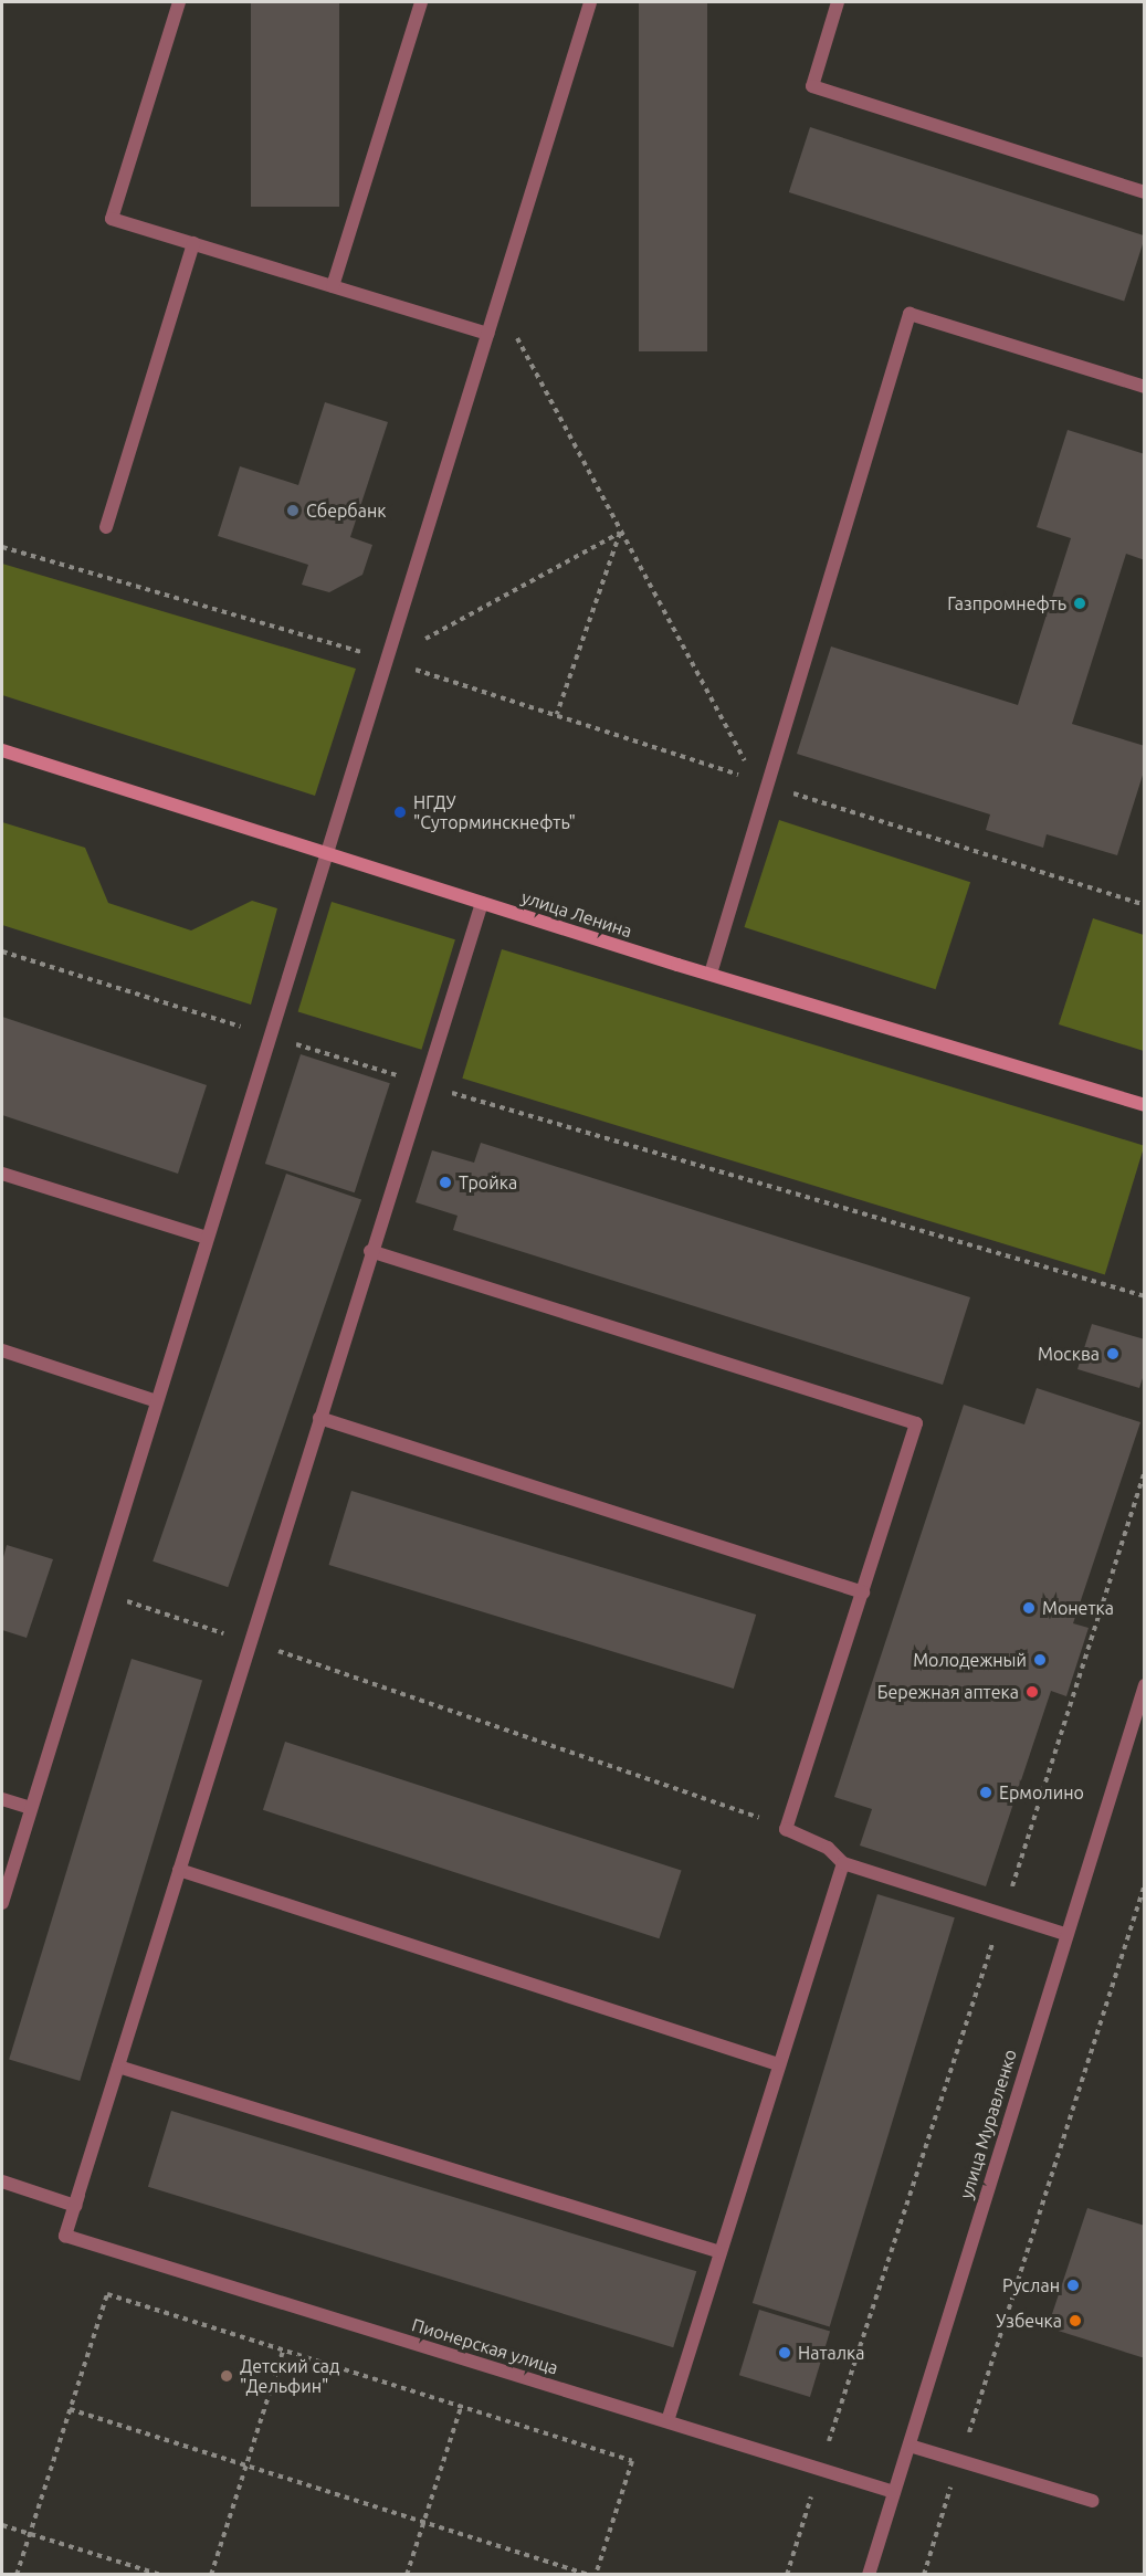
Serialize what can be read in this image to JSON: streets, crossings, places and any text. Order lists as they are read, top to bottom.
{
  "streets": {
    "main road": ["улица Ленина"],
    "street": ["улица Муравленко", "Пионерская улица"]
  },
  "crossings": [
    ["улица Муравленко", "Пионерская улица"]
  ],
  "places": [
    "Сбербанк",
    "Газпромнефть",
    "НГДУ \"Суторминскнефть\"",
    "Тройка",
    "Москва",
    "Монетка",
    "Молодежный",
    "Бережная аптека",
    "Ермолино",
    "Руслан",
    "Узбечка",
    "Наталка",
    "Детский сад \"Дельфин\""
  ]
}
